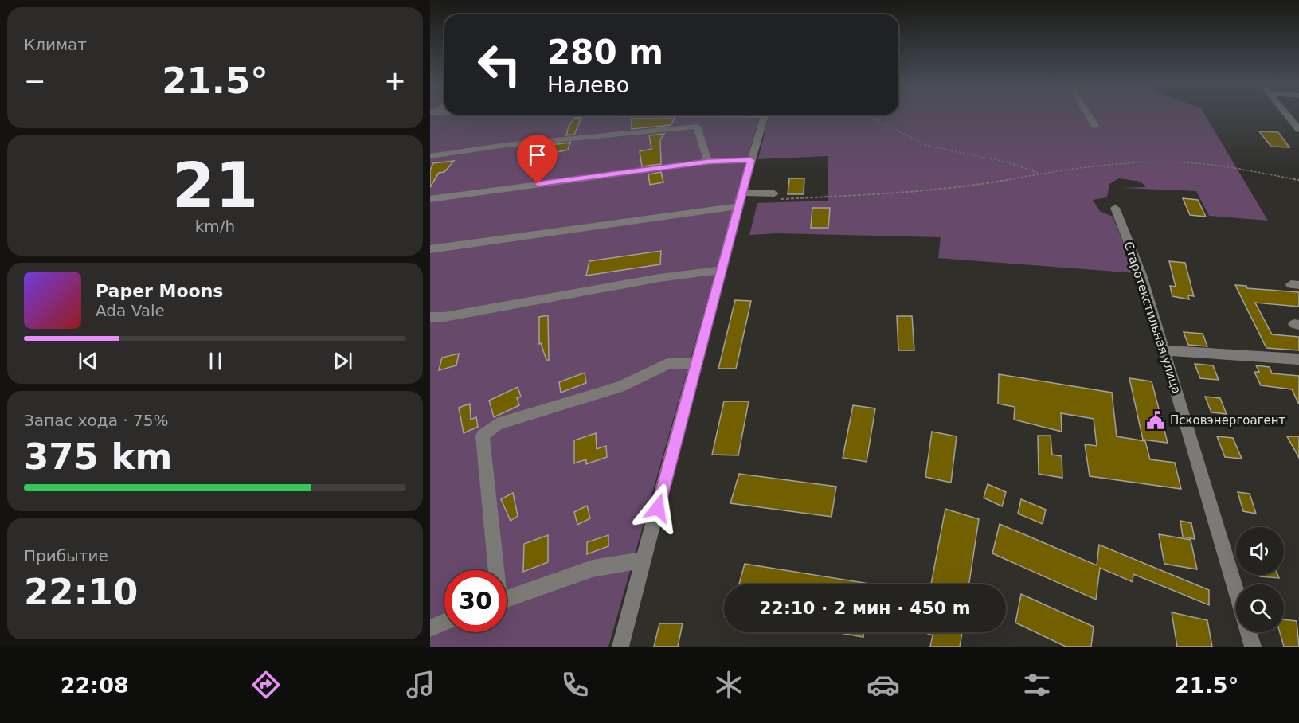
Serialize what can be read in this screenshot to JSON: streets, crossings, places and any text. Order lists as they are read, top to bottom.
{
  "streets": {
    "street": ["Старотекстильная улица"]
  },
  "places": {
    "public building": ["Псковэнергоагент"]
  },
  "page": {
    "tile": [
      "Климат",
      ["21", "km/h"],
      ["Запас хода · 75%", "375 km"],
      ["Прибытие", "22:10"]
    ],
    "turn": ["280 m", "Налево"],
    "heat": ["−", "21.5°", "+"],
    "song": ["Paper Moons", "Ada Vale"],
    "limit": "30",
    "trip": "22:10 · 2 мин · 450 m",
    "tabs": ["22:08", "21.5°"]
  }
}
